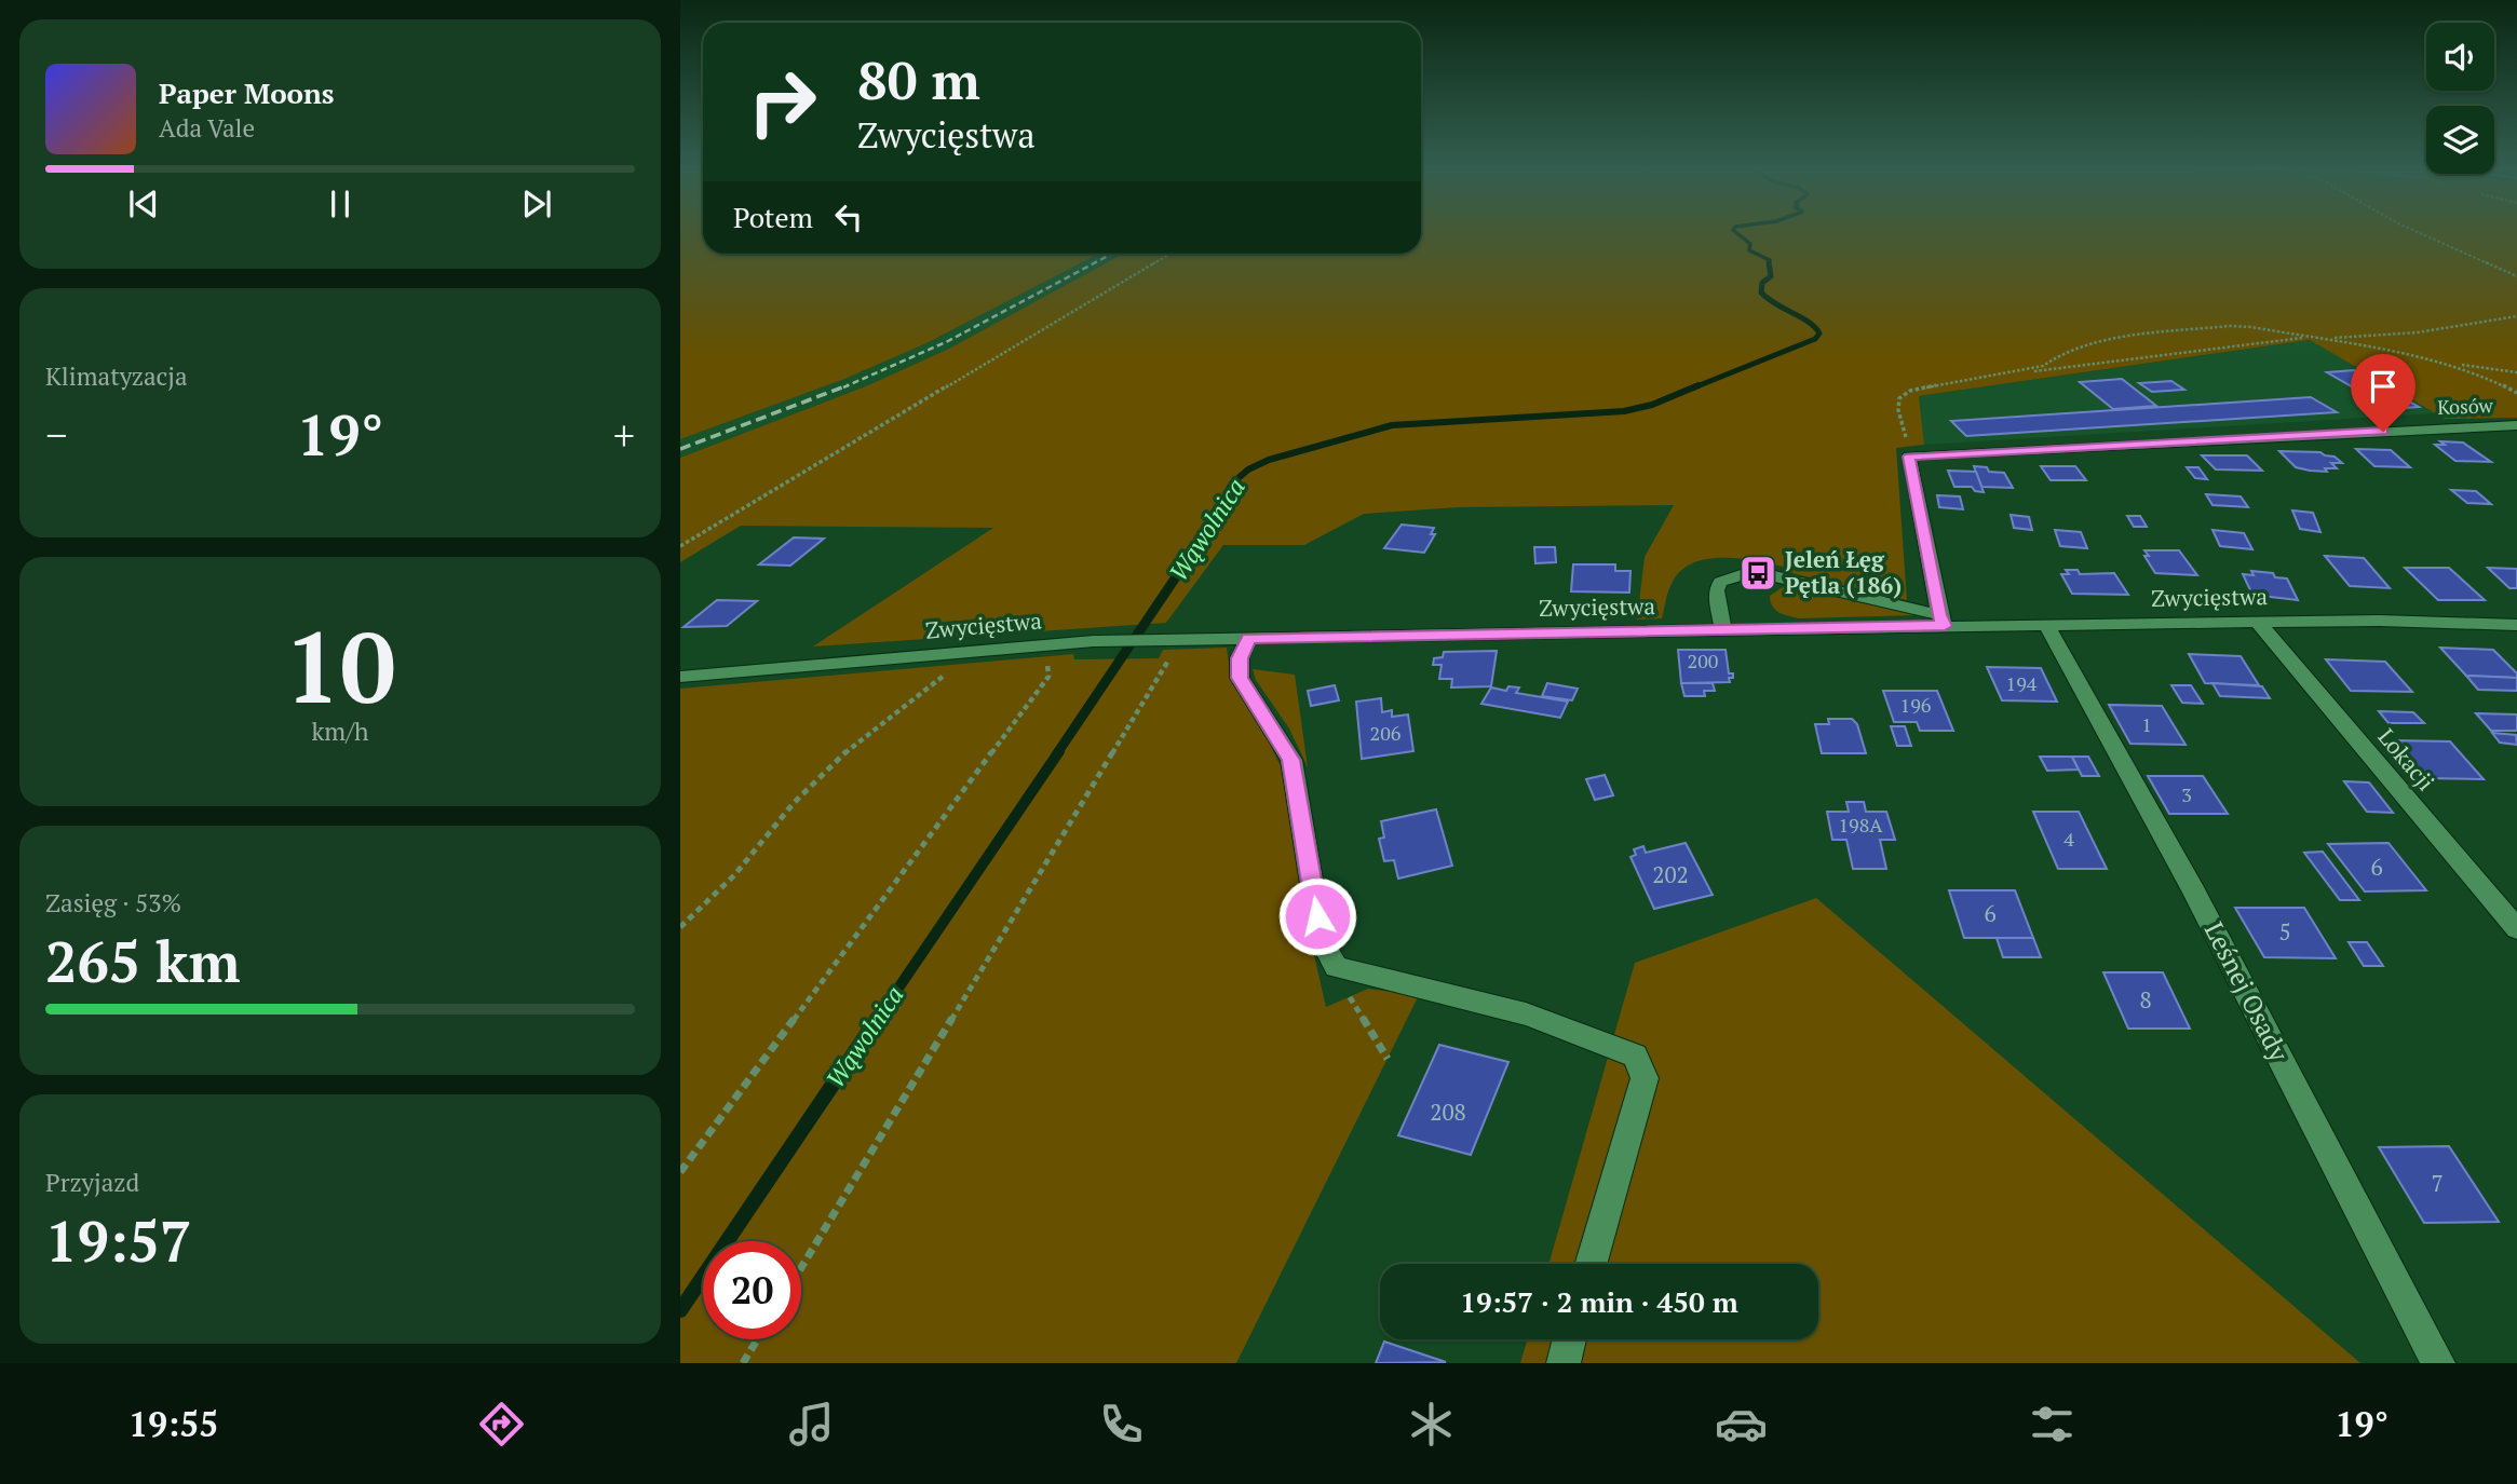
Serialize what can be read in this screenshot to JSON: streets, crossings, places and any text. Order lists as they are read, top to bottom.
{
  "streets": {
    "street": [
      "Kosów",
      "Zwycięstwa",
      "Lokacji",
      "Leśnej Osady"
    ]
  },
  "crossings": [
    ["Zwycięstwa", "Lokacji"],
    ["Zwycięstwa", "Leśnej Osady"]
  ],
  "water": ["Wąwolnica"],
  "places": {
    "bus stop": ["Jeleń Łęg Pętla (186)"]
  },
  "house_numbers": [
    "200",
    "194",
    "196",
    "1",
    "206",
    "3",
    "198A",
    "4",
    "6",
    "202",
    "6",
    "5",
    "8",
    "208",
    "7"
  ],
  "page": {
    "turn": ["80 m", "Zwycięstwa"],
    "song": ["Paper Moons", "Ada Vale"],
    "then": "Potem",
    "tile": [
      "Klimatyzacja",
      ["10", "km/h"],
      ["Zasięg · 53%", "265 km"],
      ["Przyjazd", "19:57"]
    ],
    "heat": ["−", "19°", "+"],
    "limit": "20",
    "trip": "19:57 · 2 min · 450 m",
    "tabs": ["19:55", "19°"]
  }
}
